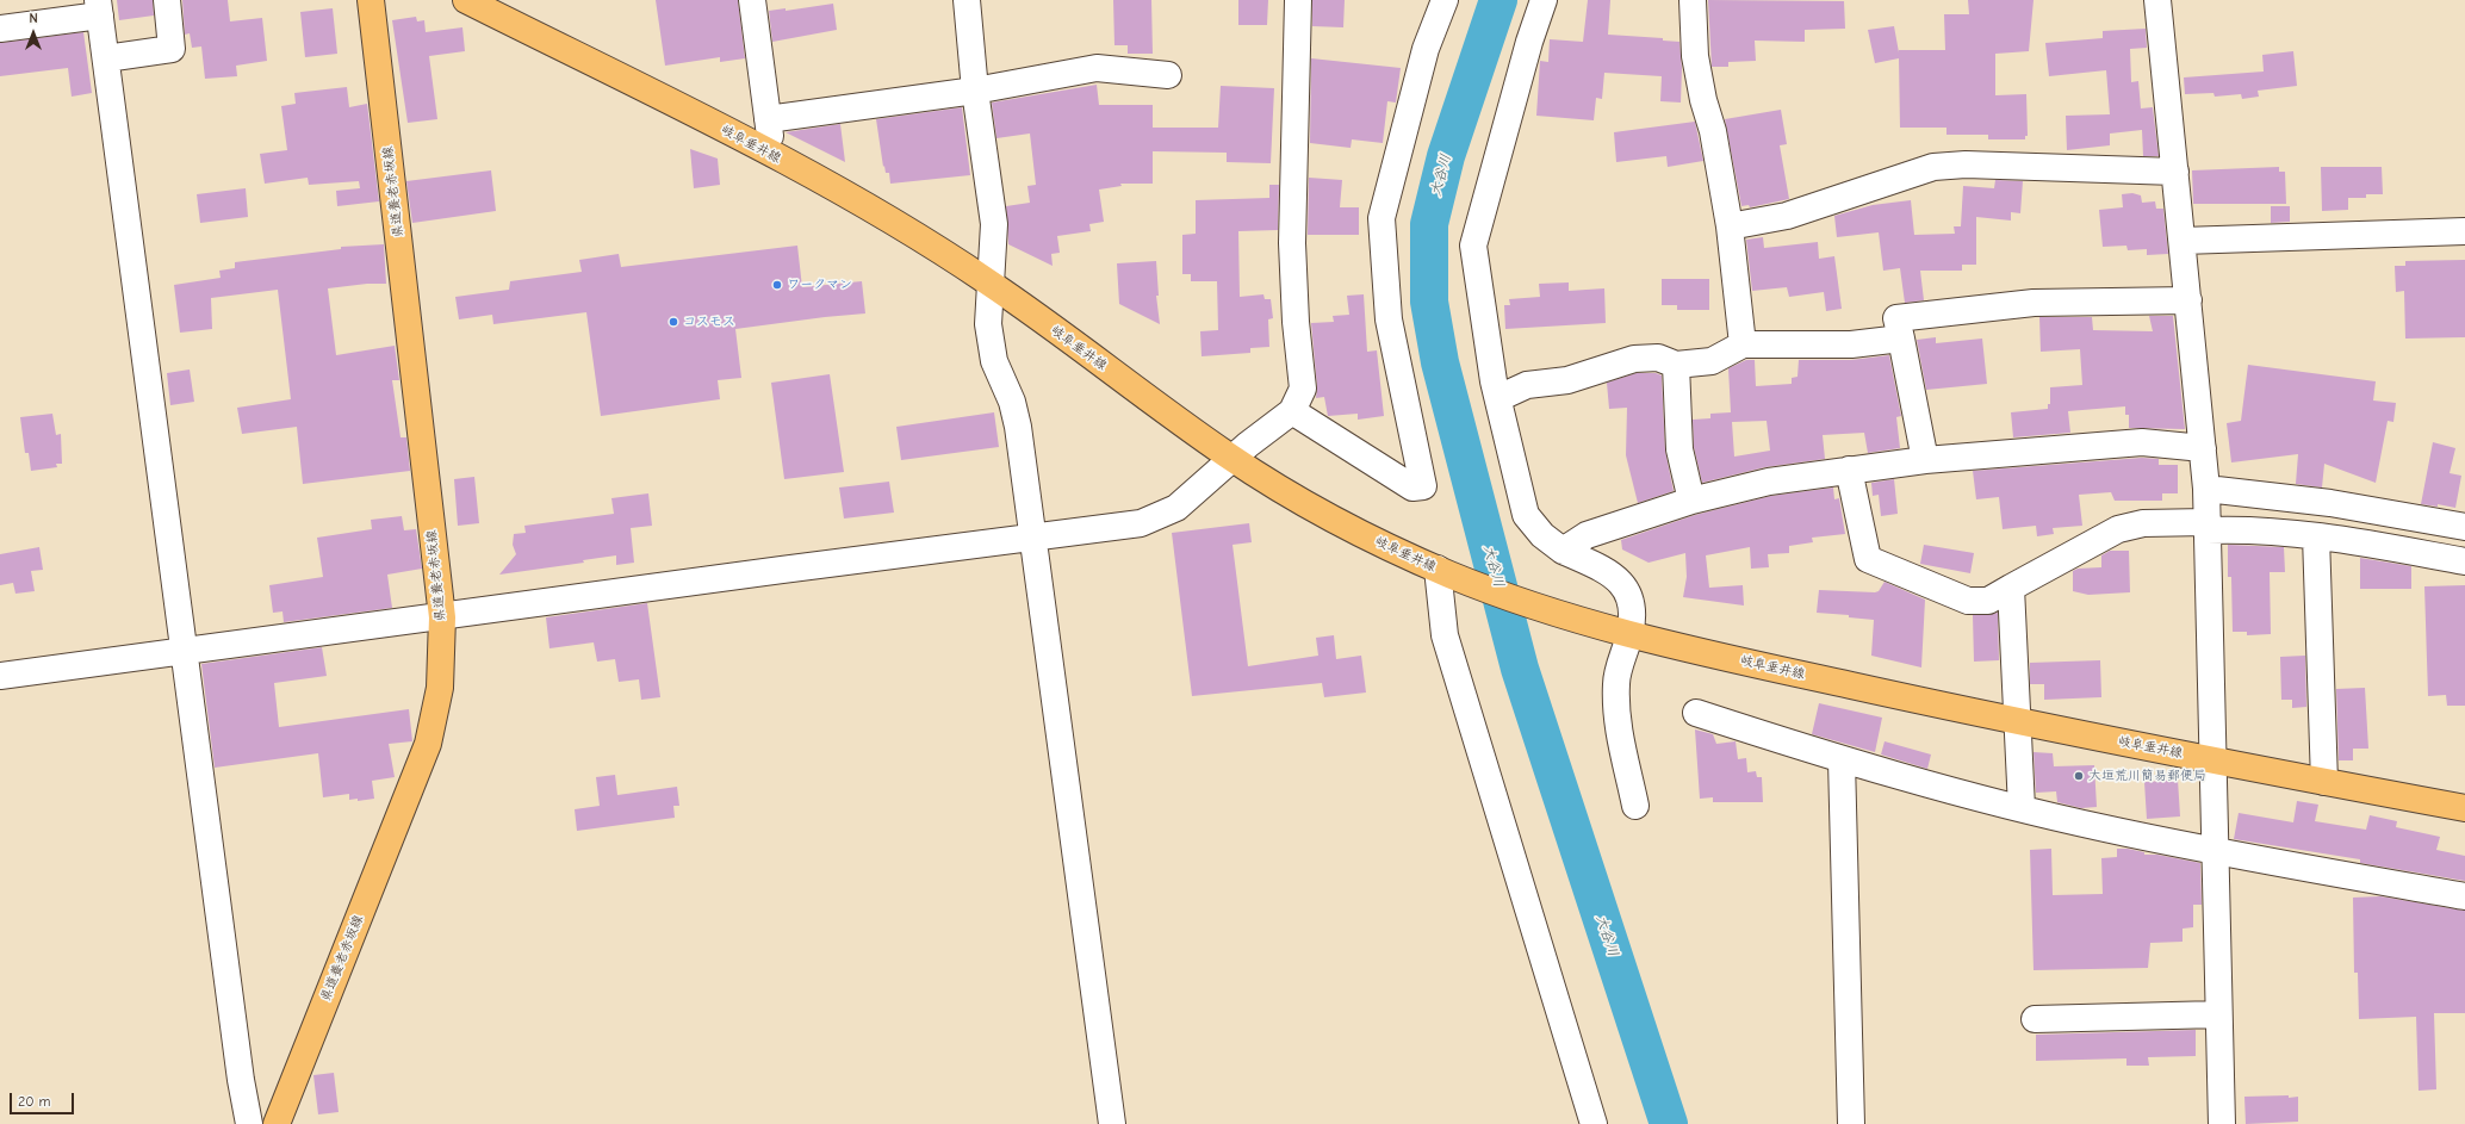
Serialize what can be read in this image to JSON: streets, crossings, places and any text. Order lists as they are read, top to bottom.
{
  "streets": {
    "main road": ["岐阜垂井線", "県道養老赤坂線"]
  },
  "water": ["大谷川"],
  "places": ["ワークマン", "コスモス", "大垣荒川簡易郵便局"],
  "scale_bar": "20 m",
  "north": "top"
}
